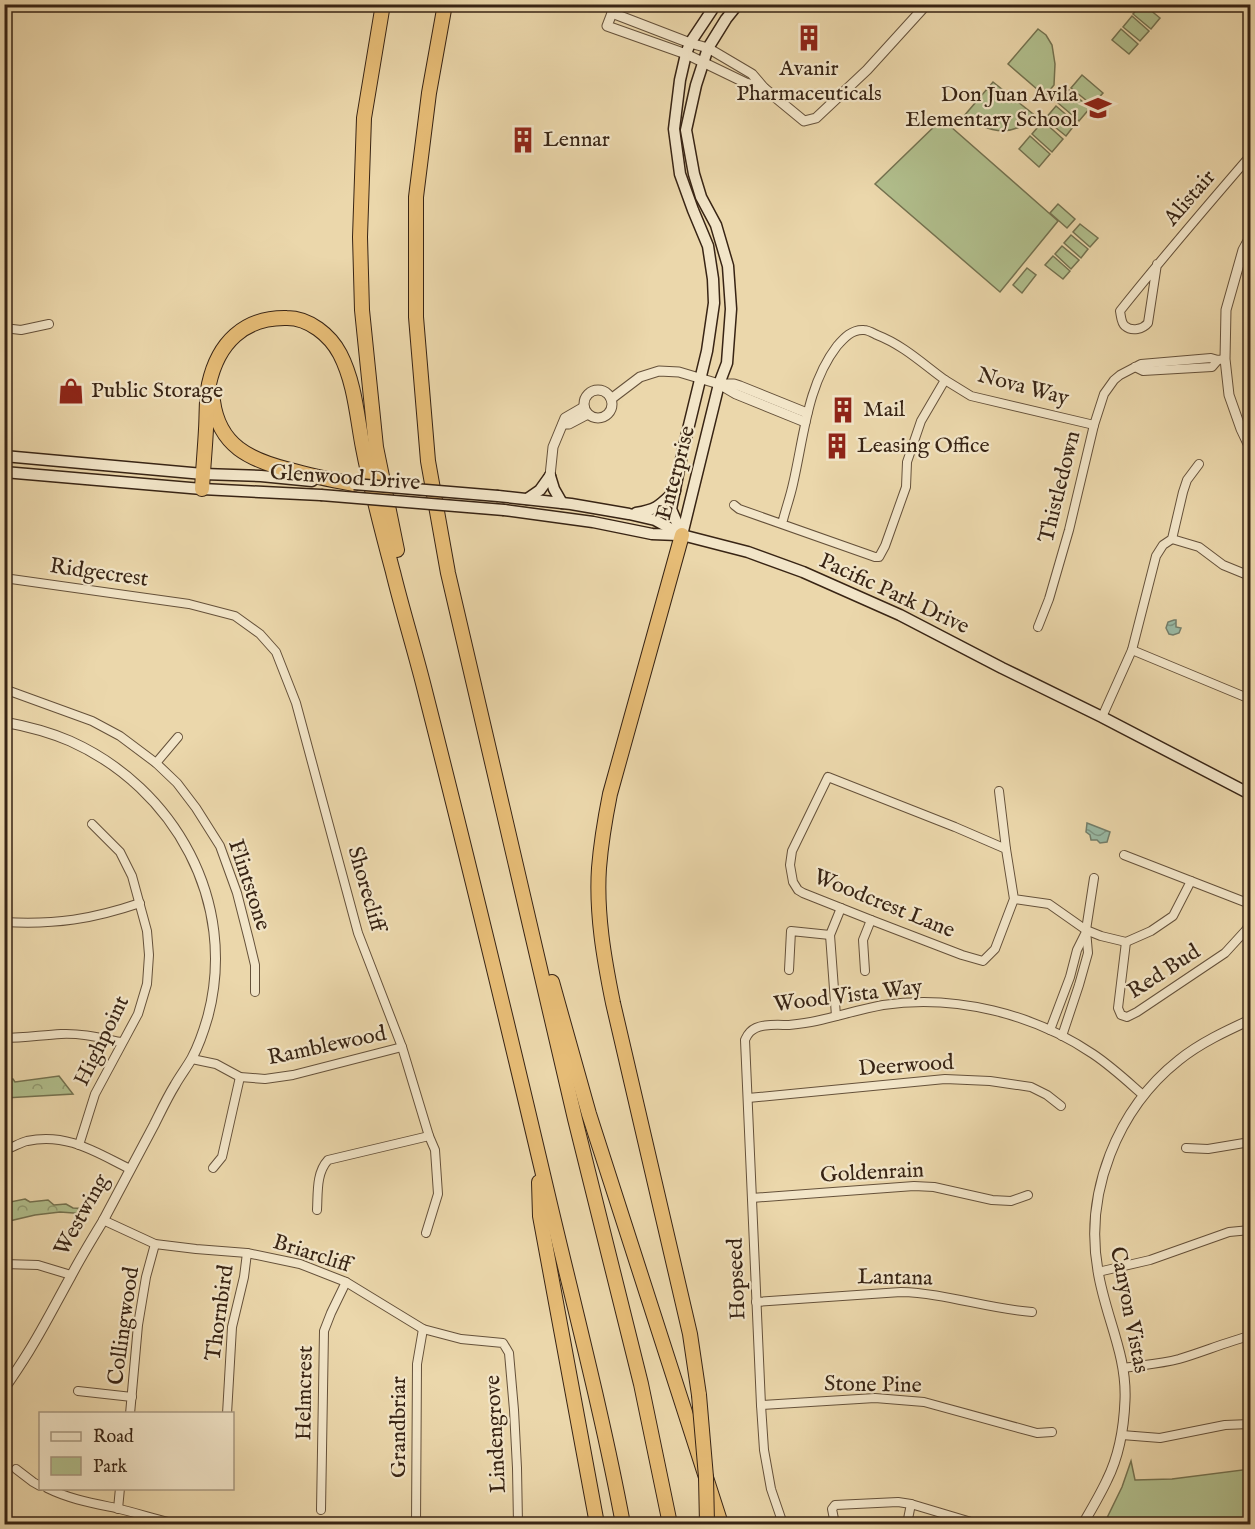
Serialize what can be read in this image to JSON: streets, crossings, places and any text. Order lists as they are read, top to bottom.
{
  "streets": {
    "main road": ["Enterprise", "Glenwood Drive", "Pacific Park Drive"],
    "street": [
      "Alistair",
      "Nova Way",
      "Thistledown",
      "Ridgecrest",
      "Flintstone",
      "Shorecliff",
      "Woodcrest Lane",
      "Red Bud",
      "Wood Vista Way",
      "Highpoint",
      "Ramblewood",
      "Deerwood",
      "Goldenrain",
      "Westwing",
      "Briarcliff",
      "Lantana",
      "Hopseed",
      "Canyon Vistas",
      "Thornbird",
      "Collingwood",
      "Stone Pine",
      "Helmcrest",
      "Grandbriar",
      "Lindengrove"
    ]
  },
  "crossings": [
    ["Nova Way", "Thistledown"],
    ["Enterprise", "Glenwood Drive"],
    ["Enterprise", "Pacific Park Drive"],
    ["Glenwood Drive", "Pacific Park Drive"],
    ["Ridgecrest", "Shorecliff"],
    ["Shorecliff", "Ramblewood"],
    ["Wood Vista Way", "Hopseed"],
    ["Wood Vista Way", "Canyon Vistas"],
    ["Ramblewood", "Westwing"],
    ["Deerwood", "Hopseed"],
    ["Goldenrain", "Hopseed"],
    ["Westwing", "Briarcliff"],
    ["Briarcliff", "Thornbird"],
    ["Briarcliff", "Collingwood"],
    ["Briarcliff", "Helmcrest"],
    ["Briarcliff", "Grandbriar"],
    ["Briarcliff", "Lindengrove"],
    ["Lantana", "Hopseed"],
    ["Hopseed", "Stone Pine"]
  ],
  "places": {
    "building": [
      "Avanir Pharmaceuticals",
      "Lennar",
      "Mail",
      "Leasing Office"
    ],
    "school or university": ["Don Juan Avila Elementary School"],
    "shop": ["Public Storage"]
  },
  "legend": ["Road", "Park"]
}
